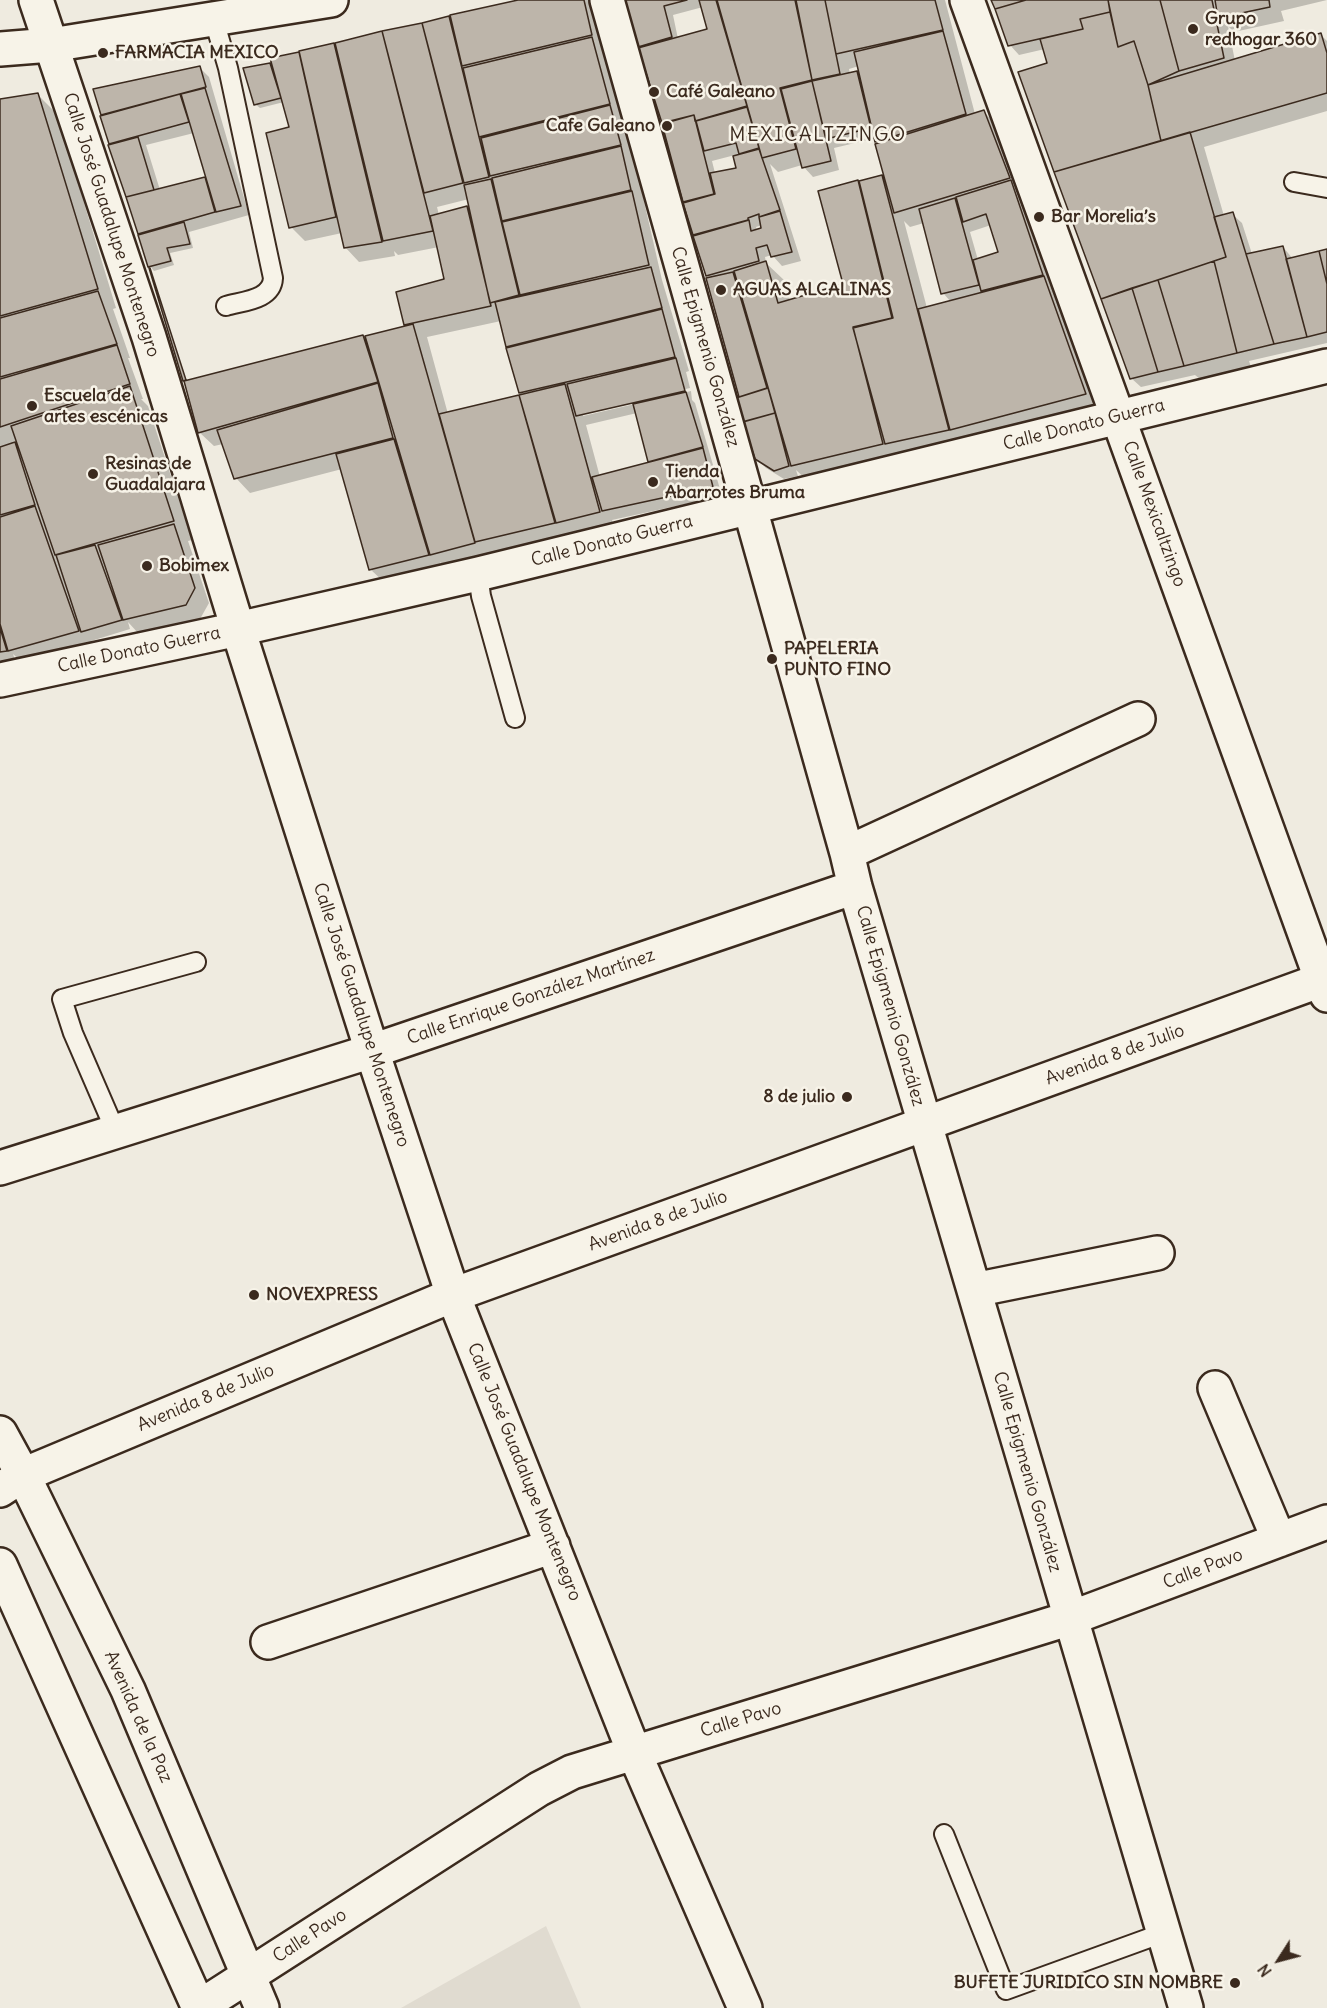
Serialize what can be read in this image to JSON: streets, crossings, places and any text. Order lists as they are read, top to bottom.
{
  "streets": {
    "street": [
      "Calle José Guadalupe Montenegro",
      "Calle Epigmenio González",
      "Calle Donato Guerra",
      "Calle Mexicaltzingo",
      "Calle Enrique González Martínez",
      "Avenida 8 de Julio",
      "Calle Pavo",
      "Avenida de la Paz"
    ]
  },
  "crossings": [
    ["Calle José Guadalupe Montenegro", "Calle Donato Guerra"],
    ["Calle José Guadalupe Montenegro", "Calle Enrique González Martínez"],
    ["Calle José Guadalupe Montenegro", "Avenida 8 de Julio"],
    ["Calle José Guadalupe Montenegro", "Calle Pavo"],
    ["Calle Epigmenio González", "Calle Donato Guerra"],
    ["Calle Epigmenio González", "Calle Enrique González Martínez"],
    ["Calle Epigmenio González", "Avenida 8 de Julio"],
    ["Calle Epigmenio González", "Calle Pavo"],
    ["Calle Donato Guerra", "Calle Mexicaltzingo"],
    ["Calle Mexicaltzingo", "Avenida 8 de Julio"],
    ["Avenida 8 de Julio", "Avenida de la Paz"],
    ["Calle Pavo", "Avenida de la Paz"]
  ],
  "districts": ["MEXICALTZINGO"],
  "places": [
    "Grupo redhogar 360",
    "FARMACIA MEXICO",
    "Café Galeano",
    "Cafe Galeano",
    "Bar Morelia’s",
    "AGUAS ALCALINAS",
    "Escuela de artes escénicas",
    "Resinas de Guadalajara",
    "Tienda Abarrotes Bruma",
    "Bobimex",
    "PAPELERIA PUNTO FINO",
    "8 de julio",
    "NOVEXPRESS",
    "BUFETE JURIDICO SIN NOMBRE"
  ],
  "north": "bottom left"
}
